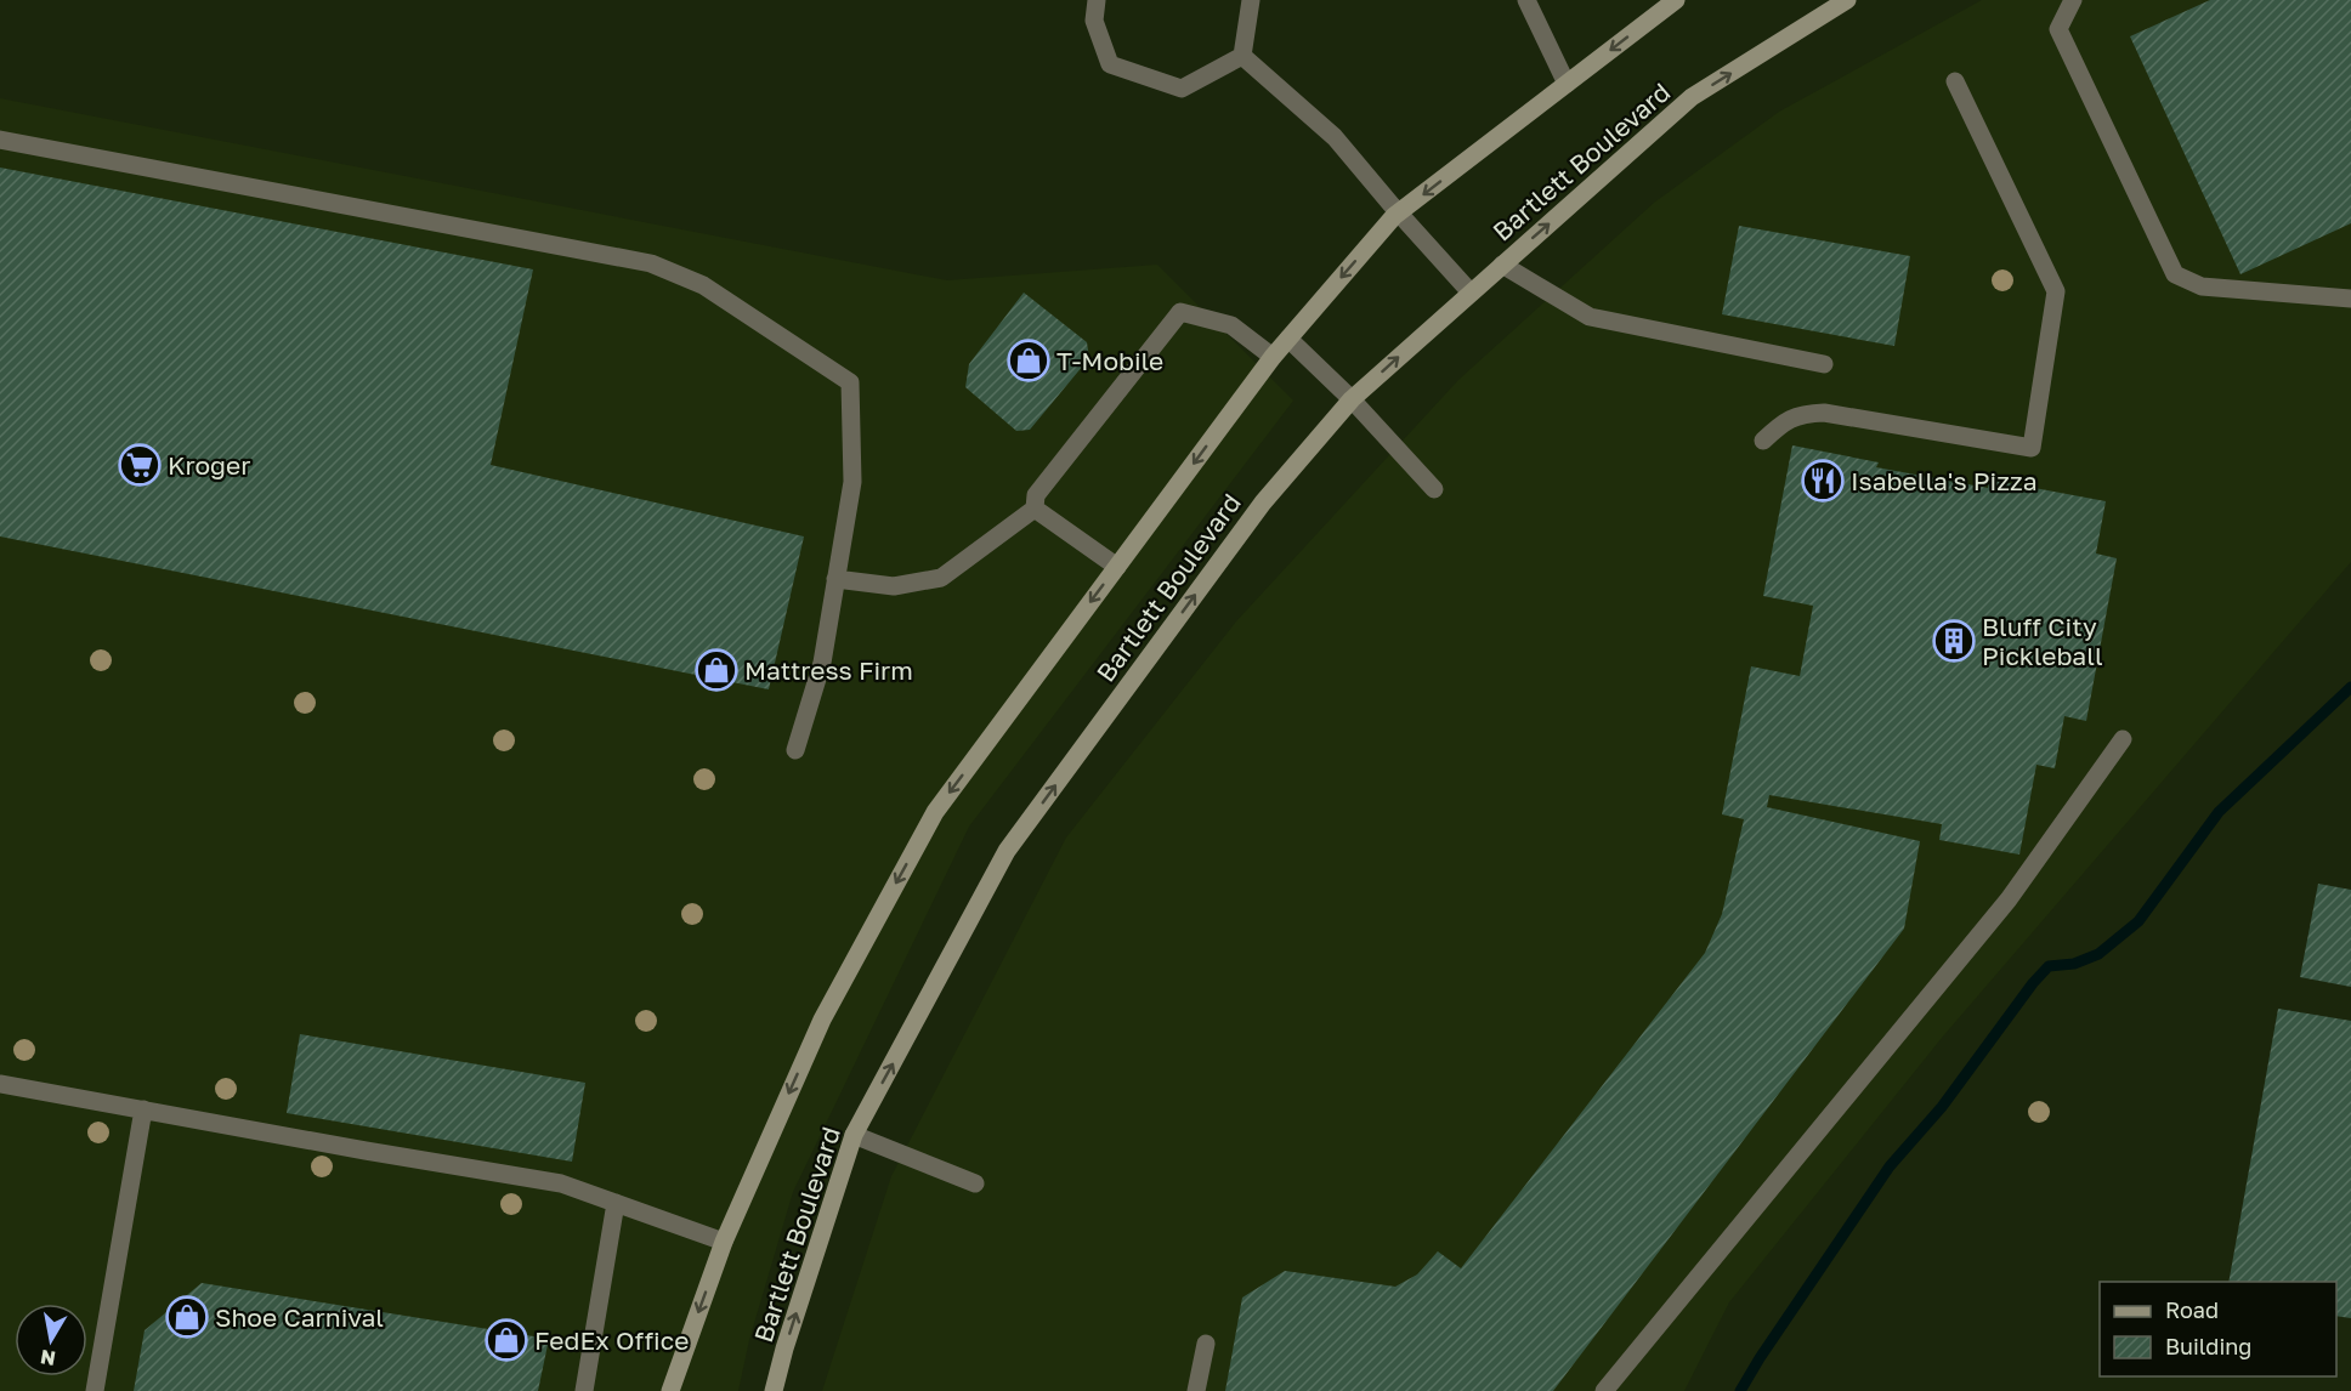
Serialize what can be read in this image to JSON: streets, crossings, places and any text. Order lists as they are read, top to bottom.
{
  "streets": {
    "main road": ["Bartlett Boulevard"]
  },
  "places": {
    "shop": [
      "T-Mobile",
      "Mattress Firm",
      "Shoe Carnival",
      "FedEx Office"
    ],
    "supermarket": ["Kroger"],
    "restaurant": ["Isabella's Pizza"],
    "building": ["Bluff City Pickleball"]
  },
  "legend": ["Road", "Building"],
  "north": "bottom"
}
